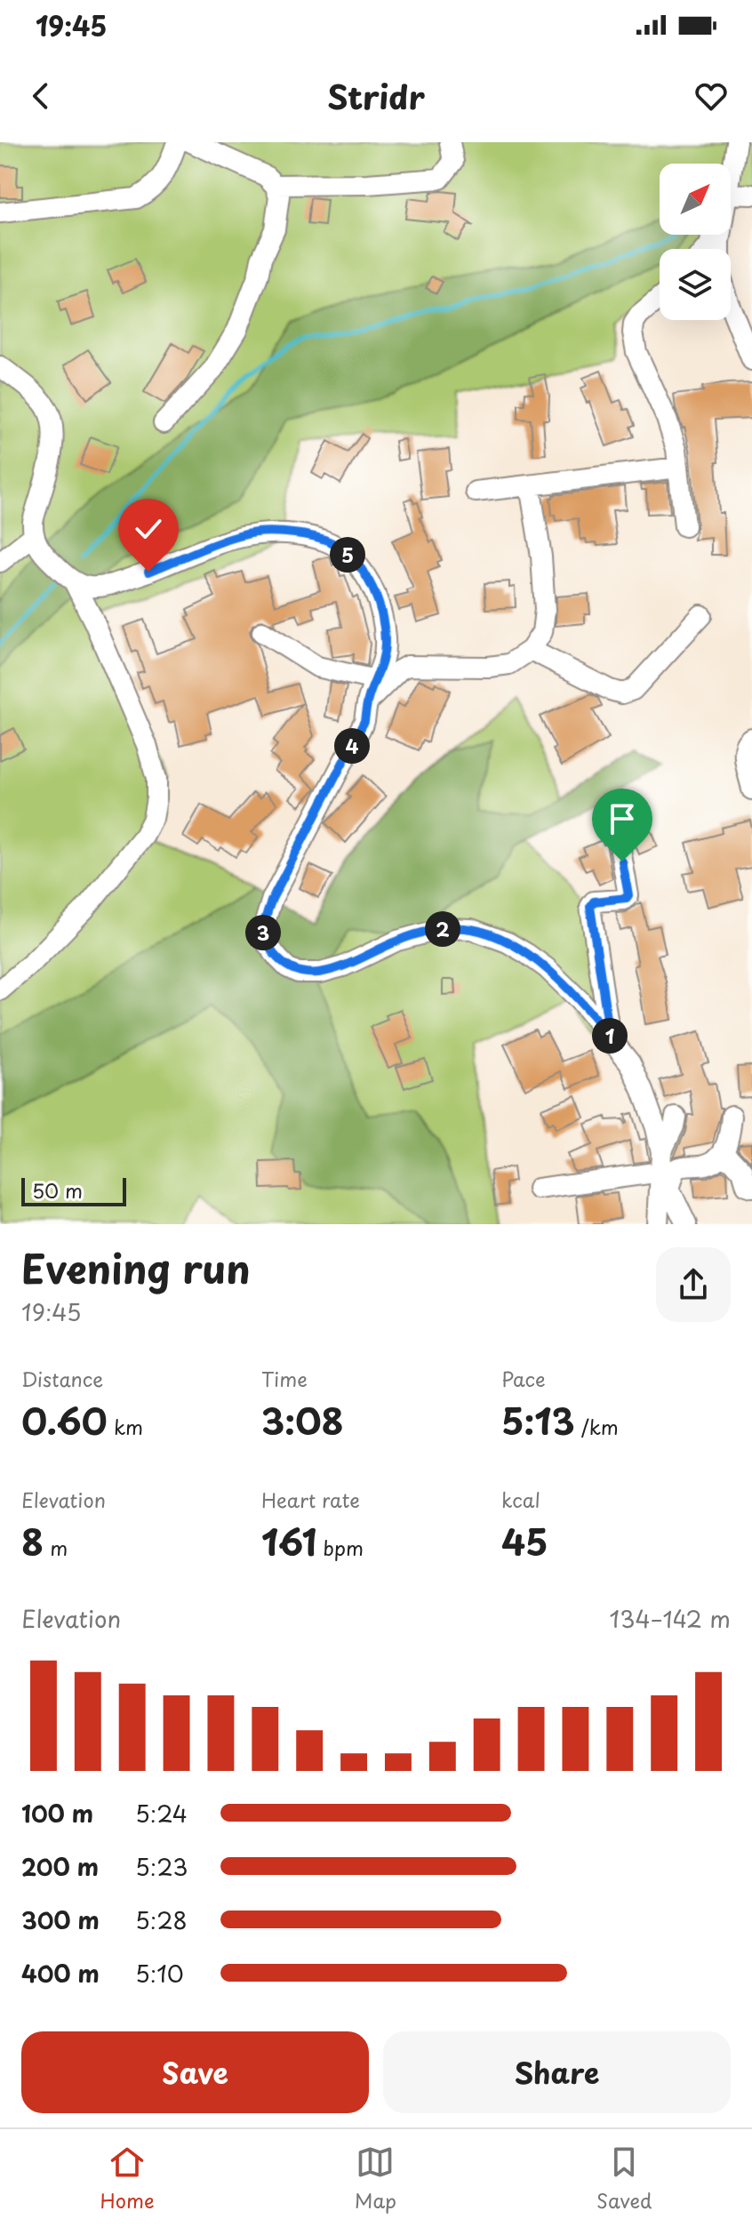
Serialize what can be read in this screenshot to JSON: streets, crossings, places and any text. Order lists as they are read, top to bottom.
{
  "scale_bar": "50 m",
  "north": "top right",
  "page": {
    "status": "19:45",
    "header": "Stridr",
    "pins": [
      "5",
      "4",
      "2",
      "3",
      "1"
    ],
    "scale": "50 m",
    "heading": ["Evening run", "19:45"],
    "stats": [
      ["Distance", "0.60 km"],
      ["Time", "3:08"],
      ["Pace", "5:13 /km"],
      ["Elevation", "8 m"],
      ["Heart rate", "161 bpm"],
      ["kcal", "45"]
    ],
    "chart": ["Elevation", "134–142 m"],
    "list": [
      {
        "name": "100 m",
        "note": "5:24"
      },
      {
        "name": "200 m",
        "note": "5:23"
      },
      {
        "name": "300 m",
        "note": "5:28"
      },
      {
        "name": "400 m",
        "note": "5:10"
      }
    ],
    "buttons": ["Save", "Share"],
    "tabs": ["Home", "Map", "Saved"]
  }
}
